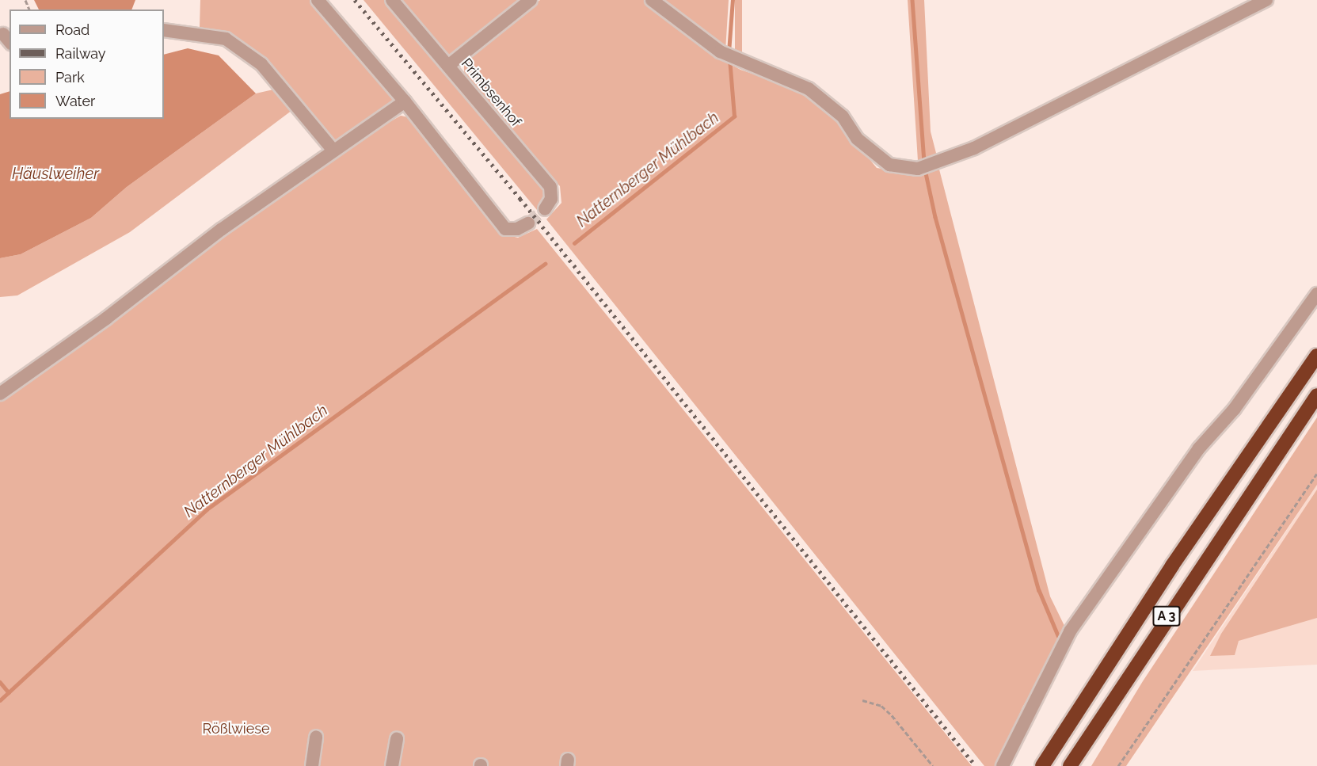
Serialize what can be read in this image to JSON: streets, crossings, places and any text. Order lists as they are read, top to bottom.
{
  "streets": {
    "highway": ["A 3"],
    "lane": ["Primbsenhof"]
  },
  "water": ["Natternberger Mühlbach", "Häuslweiher"],
  "parks": ["Rößlwiese"],
  "legend": [
    "Road",
    "Railway",
    "Park",
    "Water"
  ]
}
